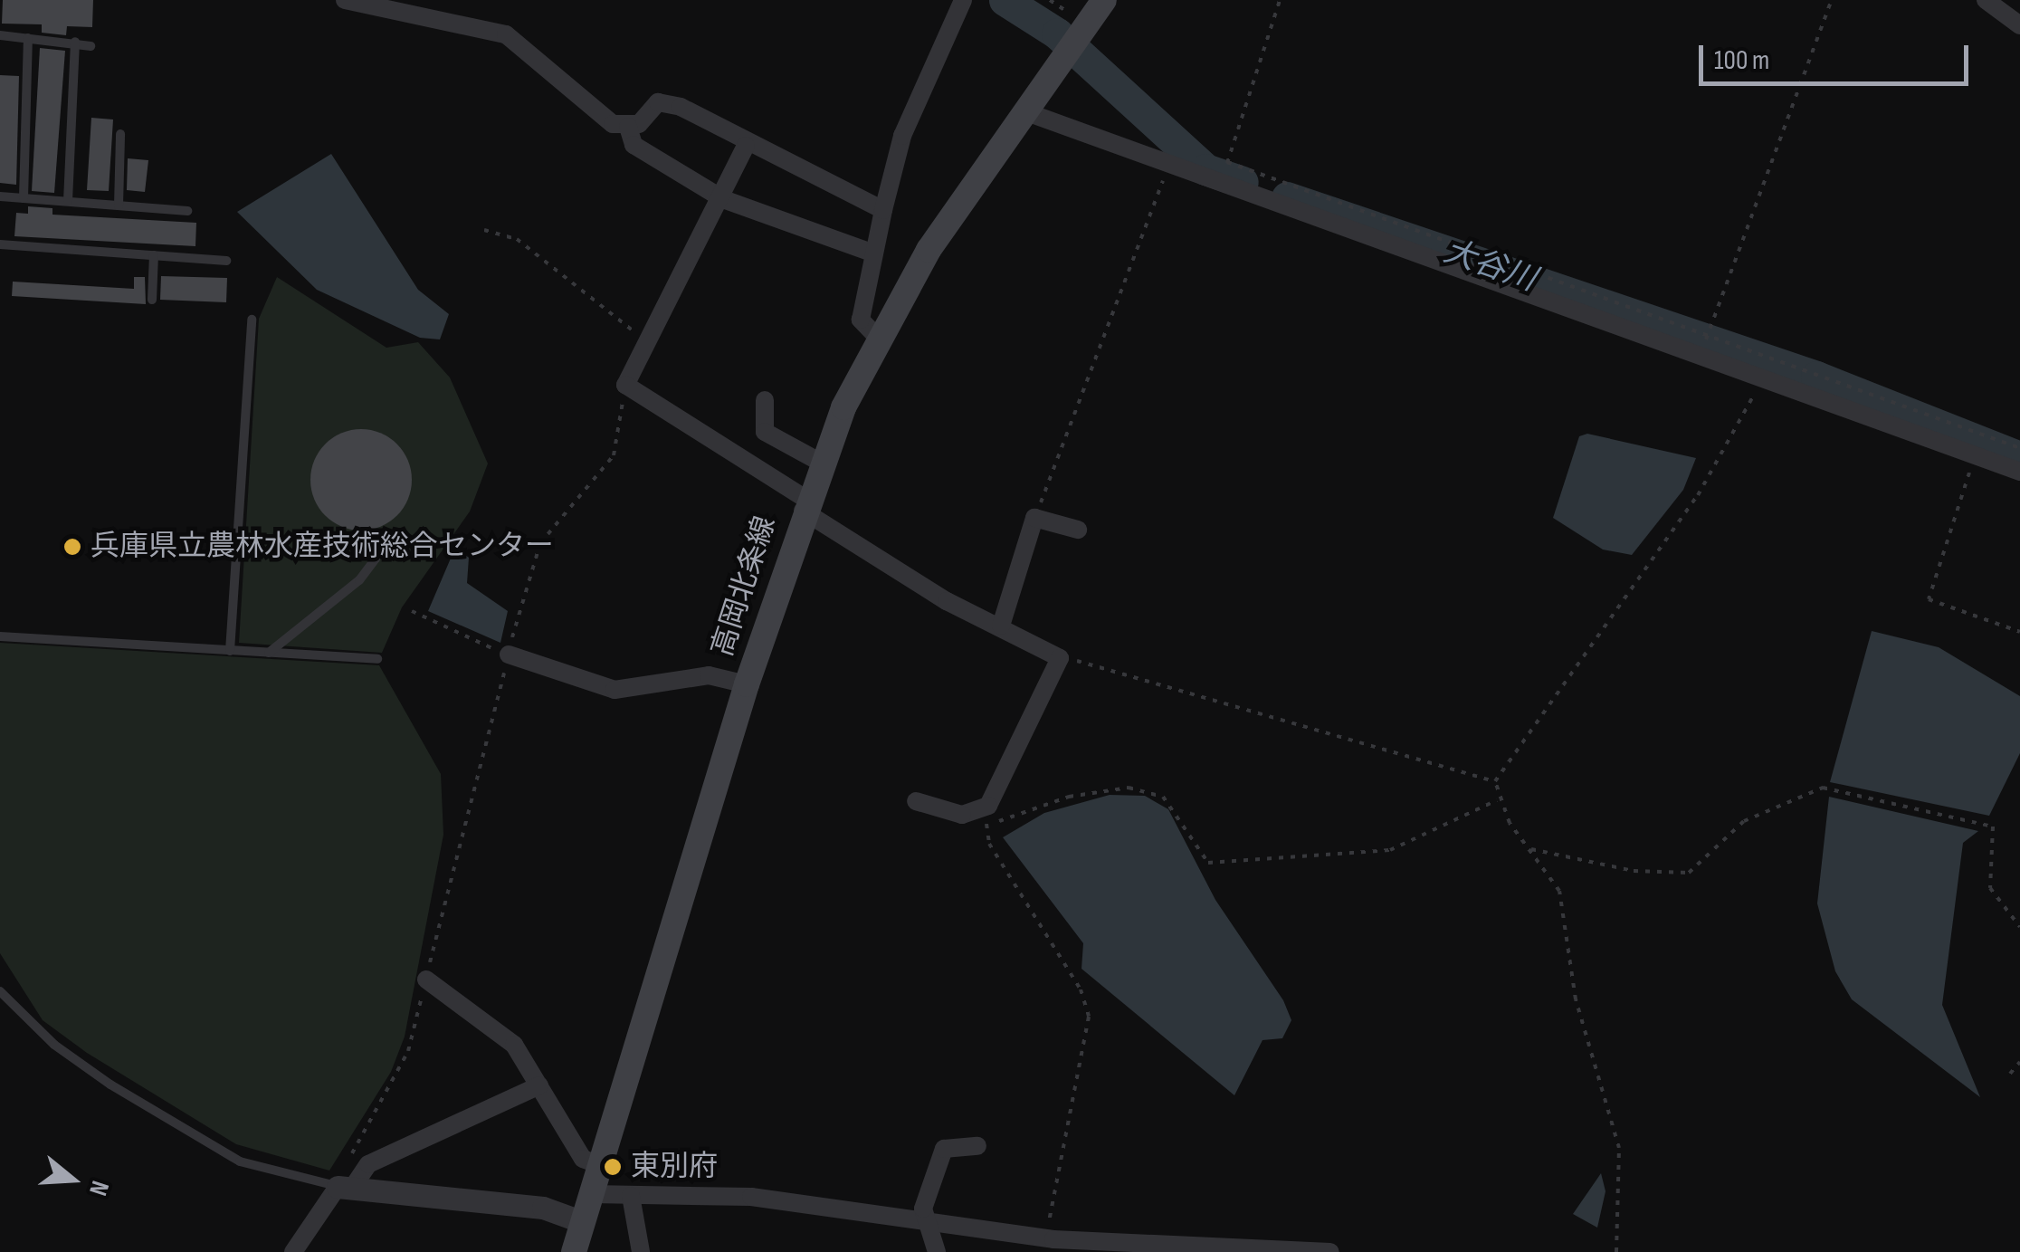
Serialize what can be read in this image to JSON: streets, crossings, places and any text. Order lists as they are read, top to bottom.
{
  "streets": {
    "main road": ["高岡北条線"]
  },
  "water": ["大谷川"],
  "places": ["兵庫県立農林水産技術総合センター", "東別府"],
  "scale_bar": "100 m",
  "north": "right"
}
